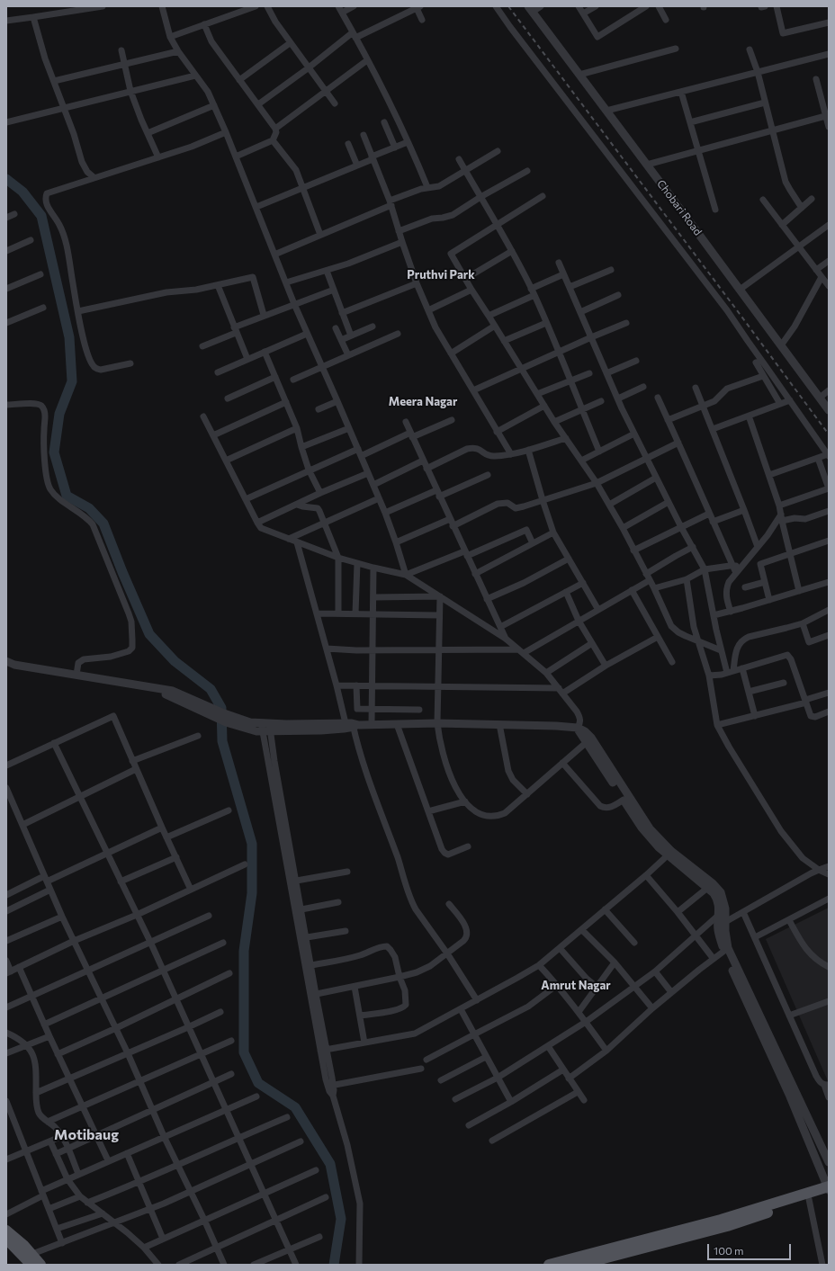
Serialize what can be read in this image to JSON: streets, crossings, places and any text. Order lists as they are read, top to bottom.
{
  "streets": {
    "street": ["Chobari Road"]
  },
  "districts": [
    "Pruthvi Park",
    "Meera Nagar",
    "Amrut Nagar",
    "Motibaug"
  ],
  "scale_bar": "100 m"
}
